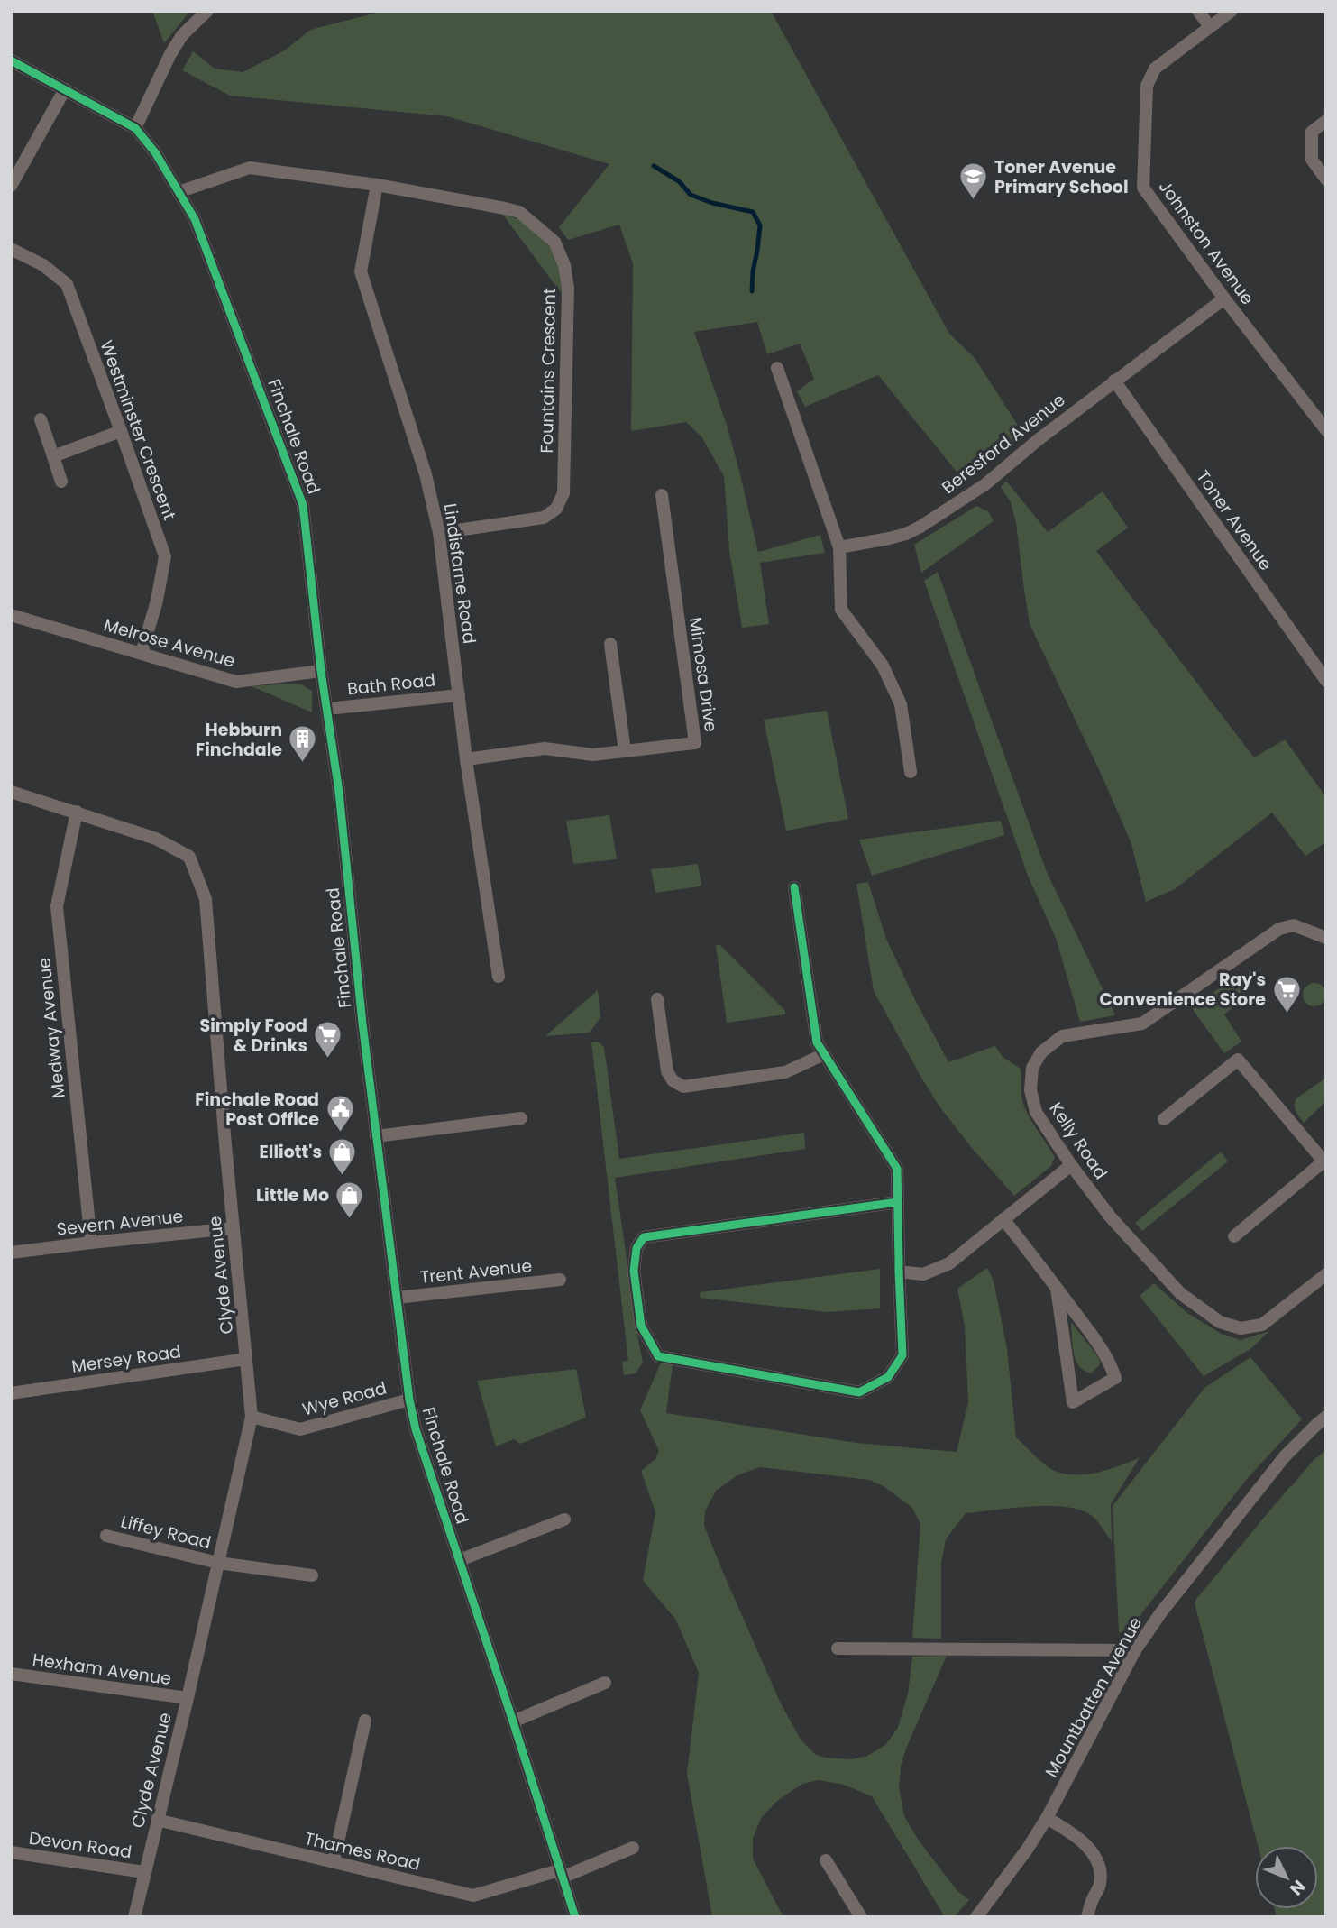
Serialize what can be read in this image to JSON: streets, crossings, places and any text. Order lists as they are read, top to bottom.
{
  "streets": {
    "street": [
      "Johnston Avenue",
      "Fountains Crescent",
      "Westminster Crescent",
      "Finchale Road",
      "Beresford Avenue",
      "Toner Avenue",
      "Lindisfarne Road",
      "Melrose Avenue",
      "Mimosa Drive",
      "Bath Road",
      "Medway Avenue",
      "Kelly Road",
      "Severn Avenue",
      "Trent Avenue",
      "Clyde Avenue",
      "Mersey Road",
      "Wye Road",
      "Liffey Road",
      "Hexham Avenue",
      "Mountbatten Avenue",
      "Devon Road",
      "Thames Road"
    ]
  },
  "crossings": [
    ["Johnston Avenue", "Beresford Avenue"],
    ["Fountains Crescent", "Finchale Road"],
    ["Fountains Crescent", "Lindisfarne Road"],
    ["Westminster Crescent", "Melrose Avenue"],
    ["Finchale Road", "Melrose Avenue"],
    ["Finchale Road", "Bath Road"],
    ["Finchale Road", "Trent Avenue"],
    ["Finchale Road", "Wye Road"],
    ["Finchale Road", "Thames Road"],
    ["Beresford Avenue", "Toner Avenue"],
    ["Lindisfarne Road", "Mimosa Drive"],
    ["Lindisfarne Road", "Bath Road"],
    ["Medway Avenue", "Severn Avenue"],
    ["Medway Avenue", "Clyde Avenue"],
    ["Severn Avenue", "Clyde Avenue"],
    ["Clyde Avenue", "Mersey Road"],
    ["Clyde Avenue", "Wye Road"],
    ["Clyde Avenue", "Liffey Road"],
    ["Clyde Avenue", "Hexham Avenue"],
    ["Clyde Avenue", "Devon Road"],
    ["Clyde Avenue", "Thames Road"]
  ],
  "places": {
    "school or university": ["Toner Avenue Primary School"],
    "building": ["Hebburn Finchdale"],
    "supermarket": ["Ray's Convenience Store", "Simply Food & Drinks"],
    "public building": ["Finchale Road Post Office"],
    "shop": ["Elliott's", "Little Mo"]
  },
  "north": "bottom right"
}
